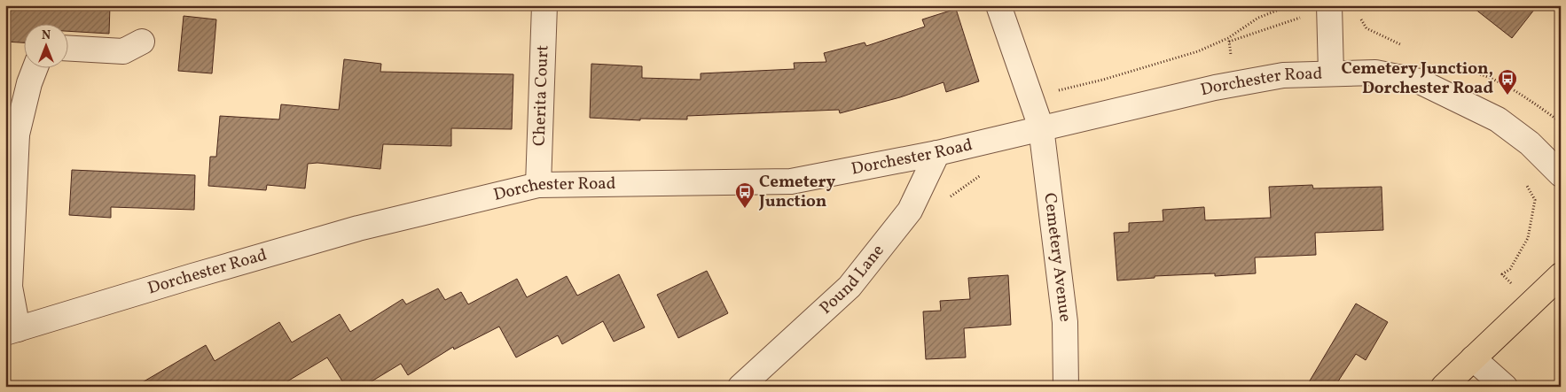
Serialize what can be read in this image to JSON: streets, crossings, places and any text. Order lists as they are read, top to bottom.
{
  "streets": {
    "street": [
      "Dorchester Road",
      "Cherita Court",
      "Cemetery Avenue",
      "Pound Lane"
    ]
  },
  "crossings": [
    ["Dorchester Road", "Cherita Court"],
    ["Dorchester Road", "Cemetery Avenue"],
    ["Dorchester Road", "Pound Lane"]
  ],
  "places": {
    "bus stop": ["Cemetery Junction, Dorchester Road", "Cemetery Junction"]
  },
  "north": "top"
}
